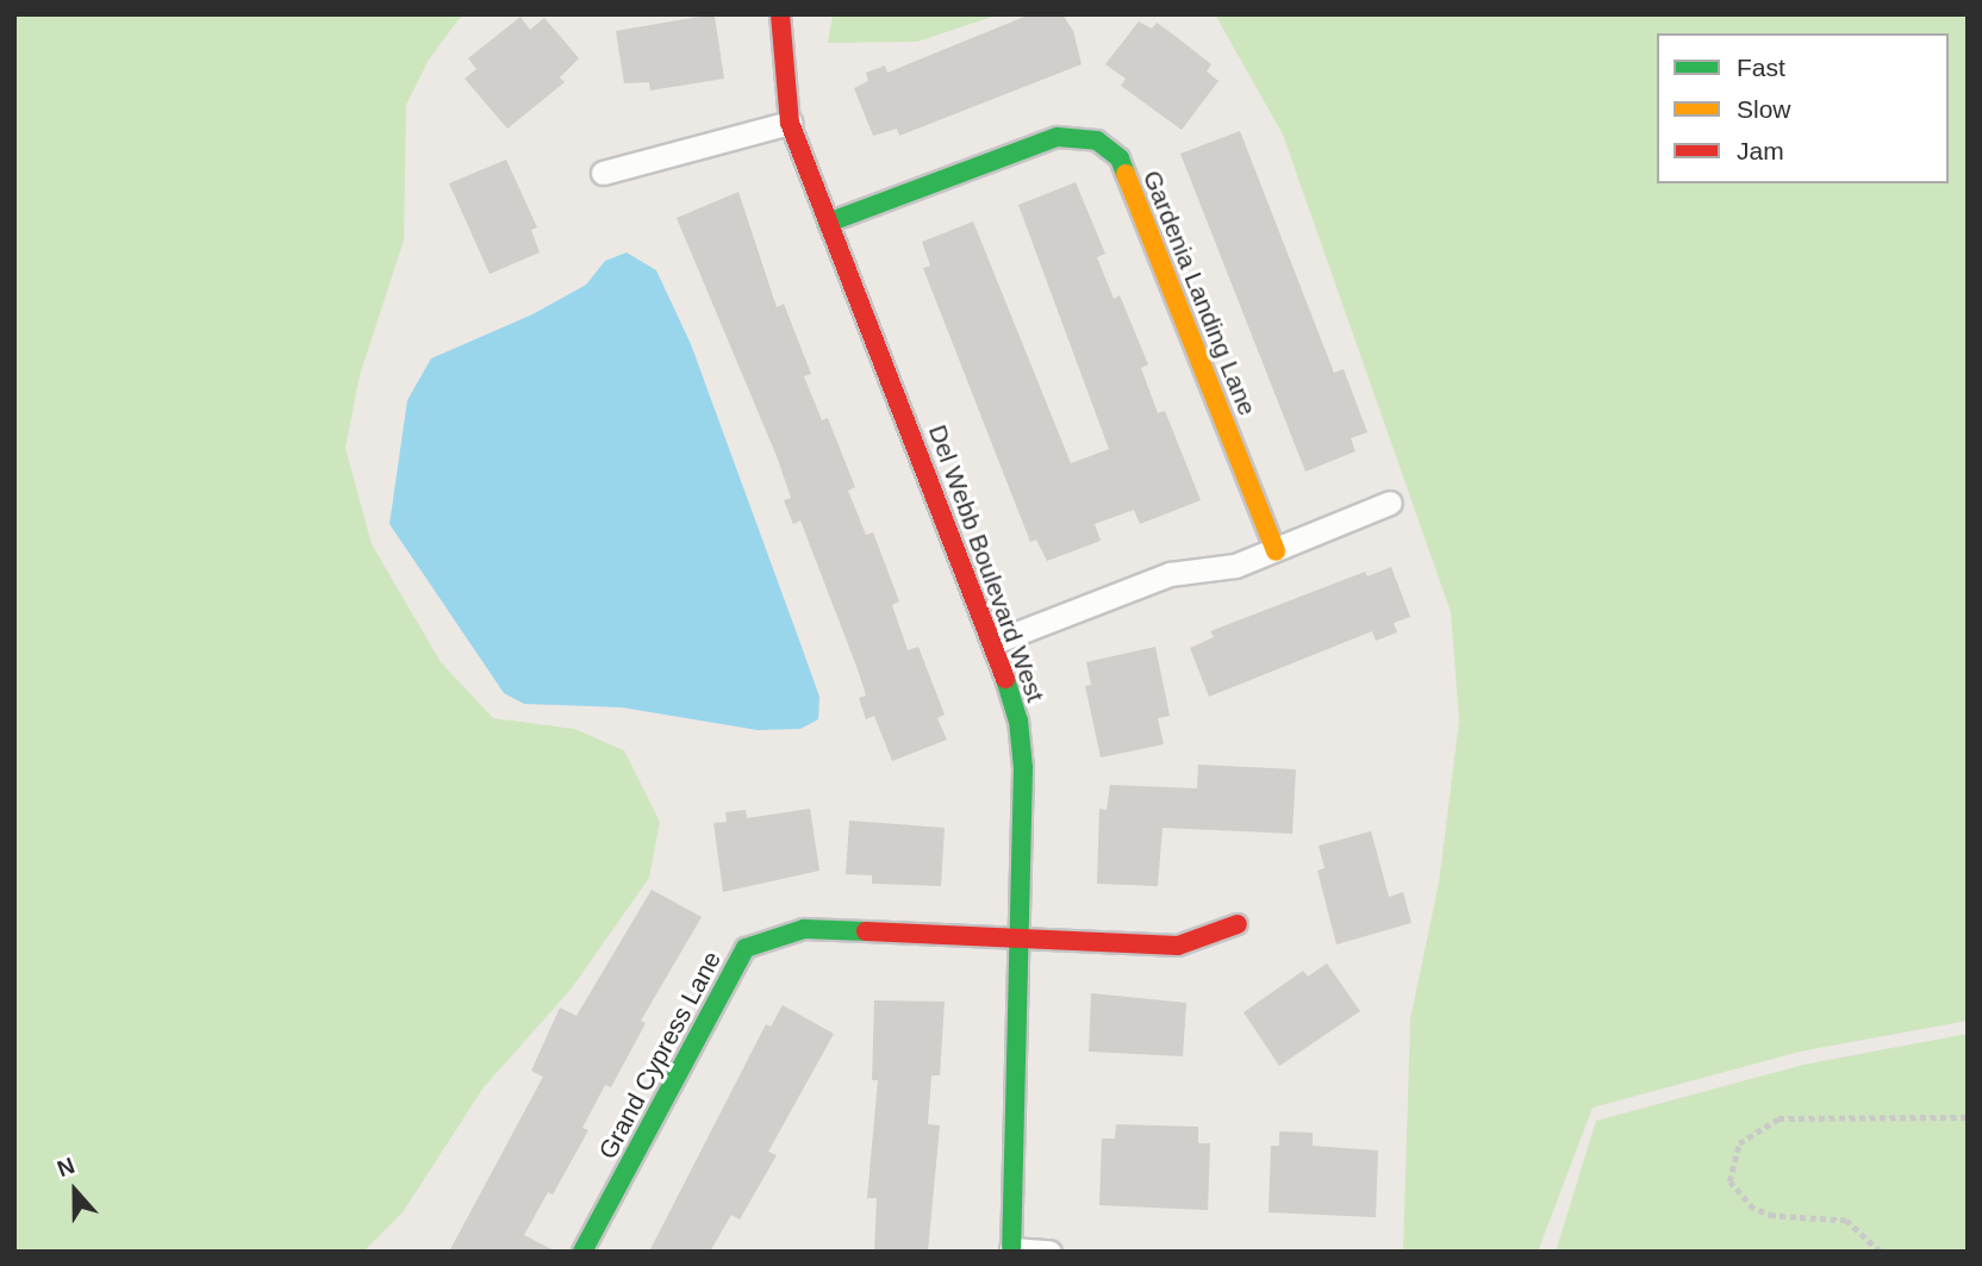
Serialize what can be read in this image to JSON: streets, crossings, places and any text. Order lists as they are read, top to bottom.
{
  "streets": {
    "street": ["Gardenia Landing Lane", "Del Webb Boulevard West", "Grand Cypress Lane"]
  },
  "crossings": [
    ["Gardenia Landing Lane", "Del Webb Boulevard West"],
    ["Del Webb Boulevard West", "Grand Cypress Lane"]
  ],
  "legend": ["Fast", "Slow", "Jam"],
  "north": "top"
}
